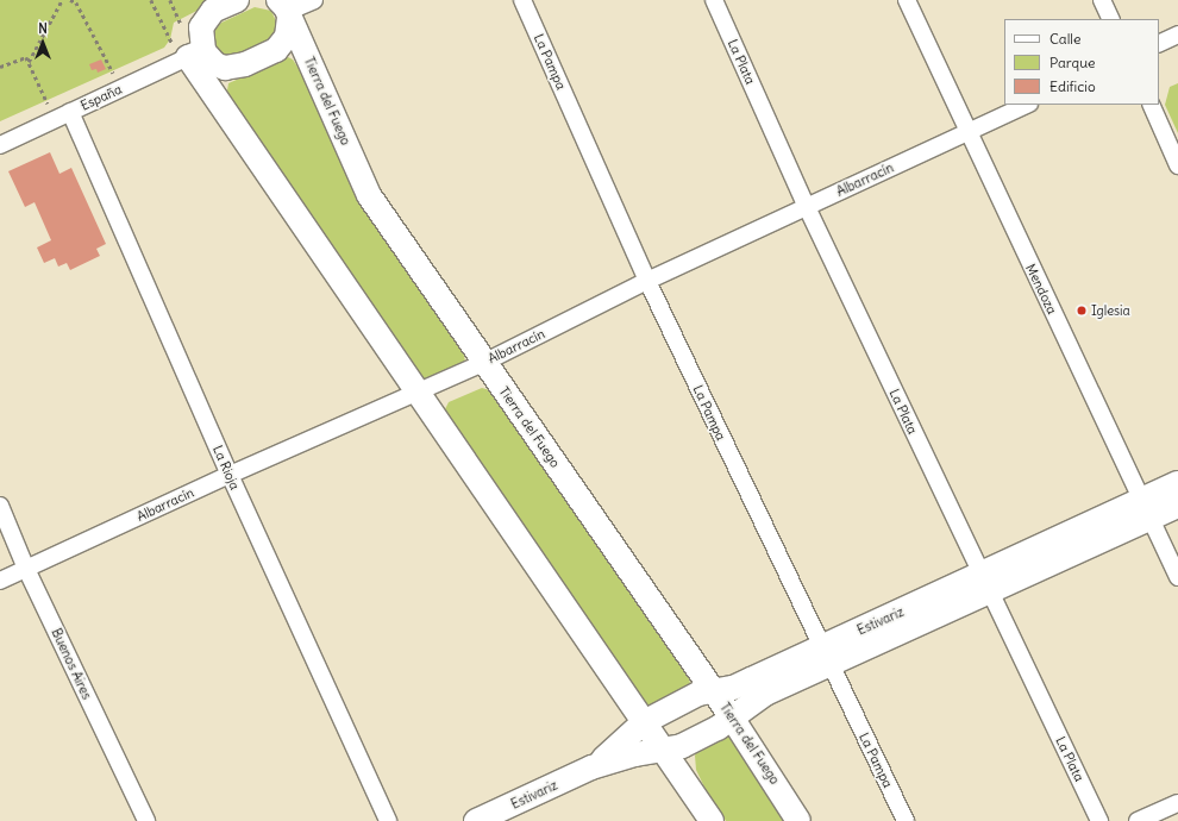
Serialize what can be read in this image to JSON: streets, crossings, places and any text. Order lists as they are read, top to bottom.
{
  "streets": {
    "main road": ["Tierra del Fuego", "Estivariz"],
    "street": [
      "La Pampa",
      "La Plata",
      "España",
      "Albarracín",
      "Mendoza",
      "La Rioja",
      "Buenos Aires"
    ]
  },
  "crossings": [
    ["La Pampa", "Albarracín"],
    ["La Pampa", "Estivariz"],
    ["La Plata", "Albarracín"],
    ["La Plata", "Estivariz"],
    ["España", "La Rioja"],
    ["Tierra del Fuego", "Albarracín"],
    ["Tierra del Fuego", "Estivariz"],
    ["Albarracín", "Mendoza"],
    ["Albarracín", "La Rioja"],
    ["Albarracín", "Buenos Aires"],
    ["Mendoza", "Estivariz"]
  ],
  "places": ["Iglesia"],
  "legend": ["Calle", "Parque", "Edificio"],
  "north": "top"
}
